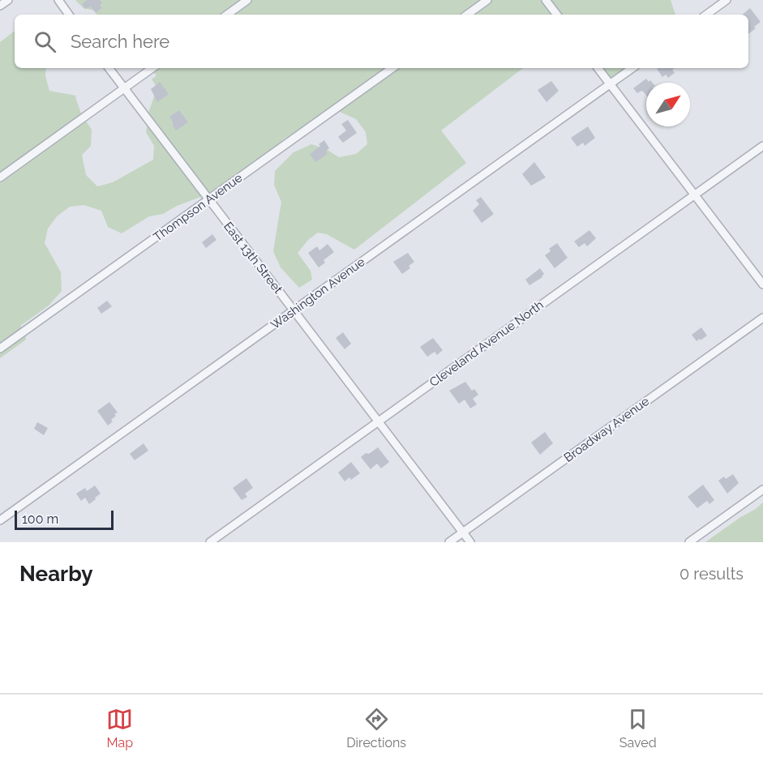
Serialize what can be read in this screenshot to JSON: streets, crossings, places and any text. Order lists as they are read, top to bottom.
{
  "streets": {
    "street": [
      "Thompson Avenue",
      "East 13th Street",
      "Washington Avenue",
      "Cleveland Avenue North",
      "Broadway Avenue"
    ]
  },
  "crossings": [
    ["Thompson Avenue", "East 13th Street"],
    ["East 13th Street", "Washington Avenue"],
    ["East 13th Street", "Cleveland Avenue North"],
    ["East 13th Street", "Broadway Avenue"]
  ],
  "scale_bar": "100 m",
  "north": "top right",
  "page": {
    "search": "Search here",
    "scale": "100 m",
    "heading": ["Nearby", "0 results"],
    "nav": ["Map", "Directions", "Saved"]
  }
}
